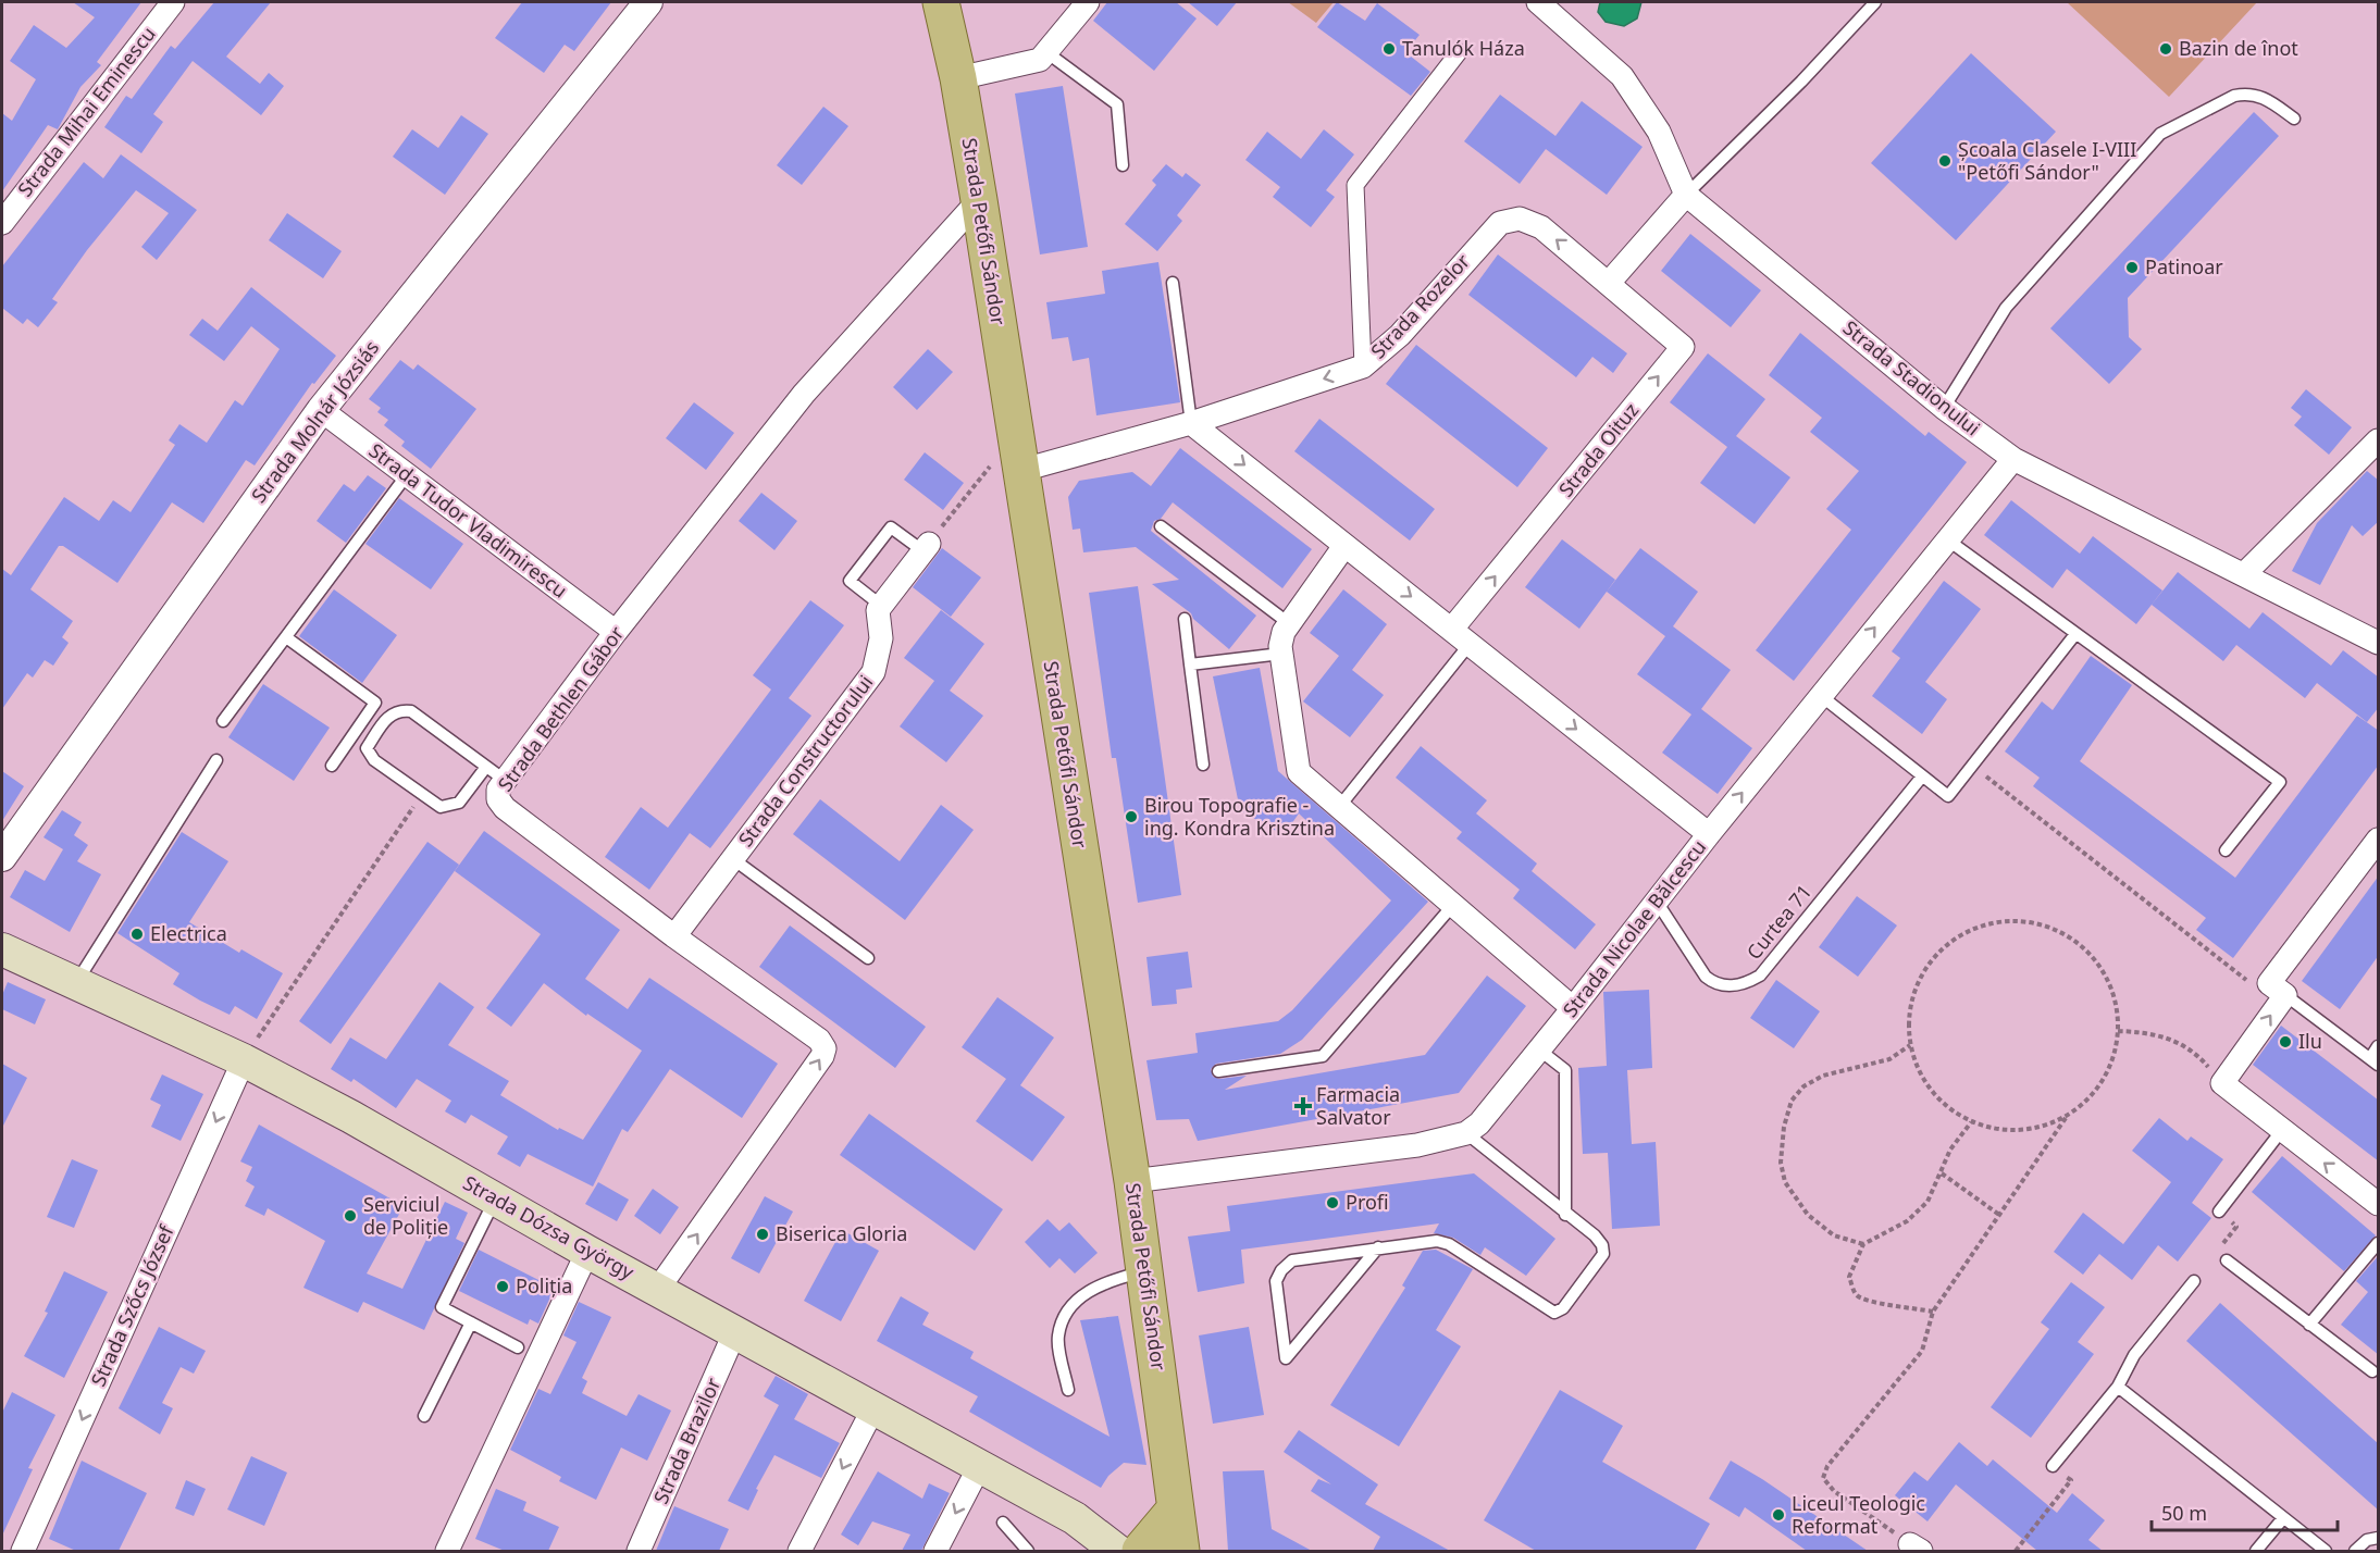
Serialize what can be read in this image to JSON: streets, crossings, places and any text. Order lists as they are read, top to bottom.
{
  "streets": {
    "main road": ["Strada Petőfi Sándor", "Strada Dózsa György"],
    "street": [
      "Strada Mihai Eminescu",
      "Strada Rozelor",
      "Strada Stadionului",
      "Strada Molnár Józsiás",
      "Strada Oituz",
      "Strada Tudor Vladimirescu",
      "Strada Bethlen Gábor",
      "Strada Constructorului",
      "Strada Nicolae Bălcescu",
      "Strada Szőcs József",
      "Strada Brazilor"
    ],
    "lane": ["Curtea 71"]
  },
  "crossings": [
    ["Strada Petőfi Sándor", "Strada Rozelor"],
    ["Strada Petőfi Sándor", "Strada Bethlen Gábor"],
    ["Strada Petőfi Sándor", "Strada Nicolae Bălcescu"],
    ["Strada Rozelor", "Strada Oituz"],
    ["Strada Stadionului", "Strada Nicolae Bălcescu"],
    ["Strada Molnár Józsiás", "Strada Tudor Vladimirescu"],
    ["Strada Tudor Vladimirescu", "Strada Bethlen Gábor"],
    ["Strada Bethlen Gábor", "Strada Constructorului"],
    ["Strada Bethlen Gábor", "Strada Dózsa György"],
    ["Curtea 71", "Strada Nicolae Bălcescu"],
    ["Strada Dózsa György", "Strada Szőcs József"],
    ["Strada Dózsa György", "Strada Brazilor"]
  ],
  "one_way": ["Strada Rozelor", "Strada Oituz", "Strada Szőcs József"],
  "places": {
    "other": [
      "Tanulók Háza",
      "Bazin de înot",
      "Școala Clasele I-VIII \"Petőfi Sándor\"",
      "Patinoar",
      "Birou Topografie - ing. Kondra Krisztina",
      "Electrica",
      "Ilu",
      "Profi",
      "Serviciul de Poliție",
      "Biserica Gloria",
      "Poliția",
      "Liceul Teologic Reformat"
    ],
    "health": ["Farmacia Salvator"]
  },
  "scale_bar": "50 m"
}
